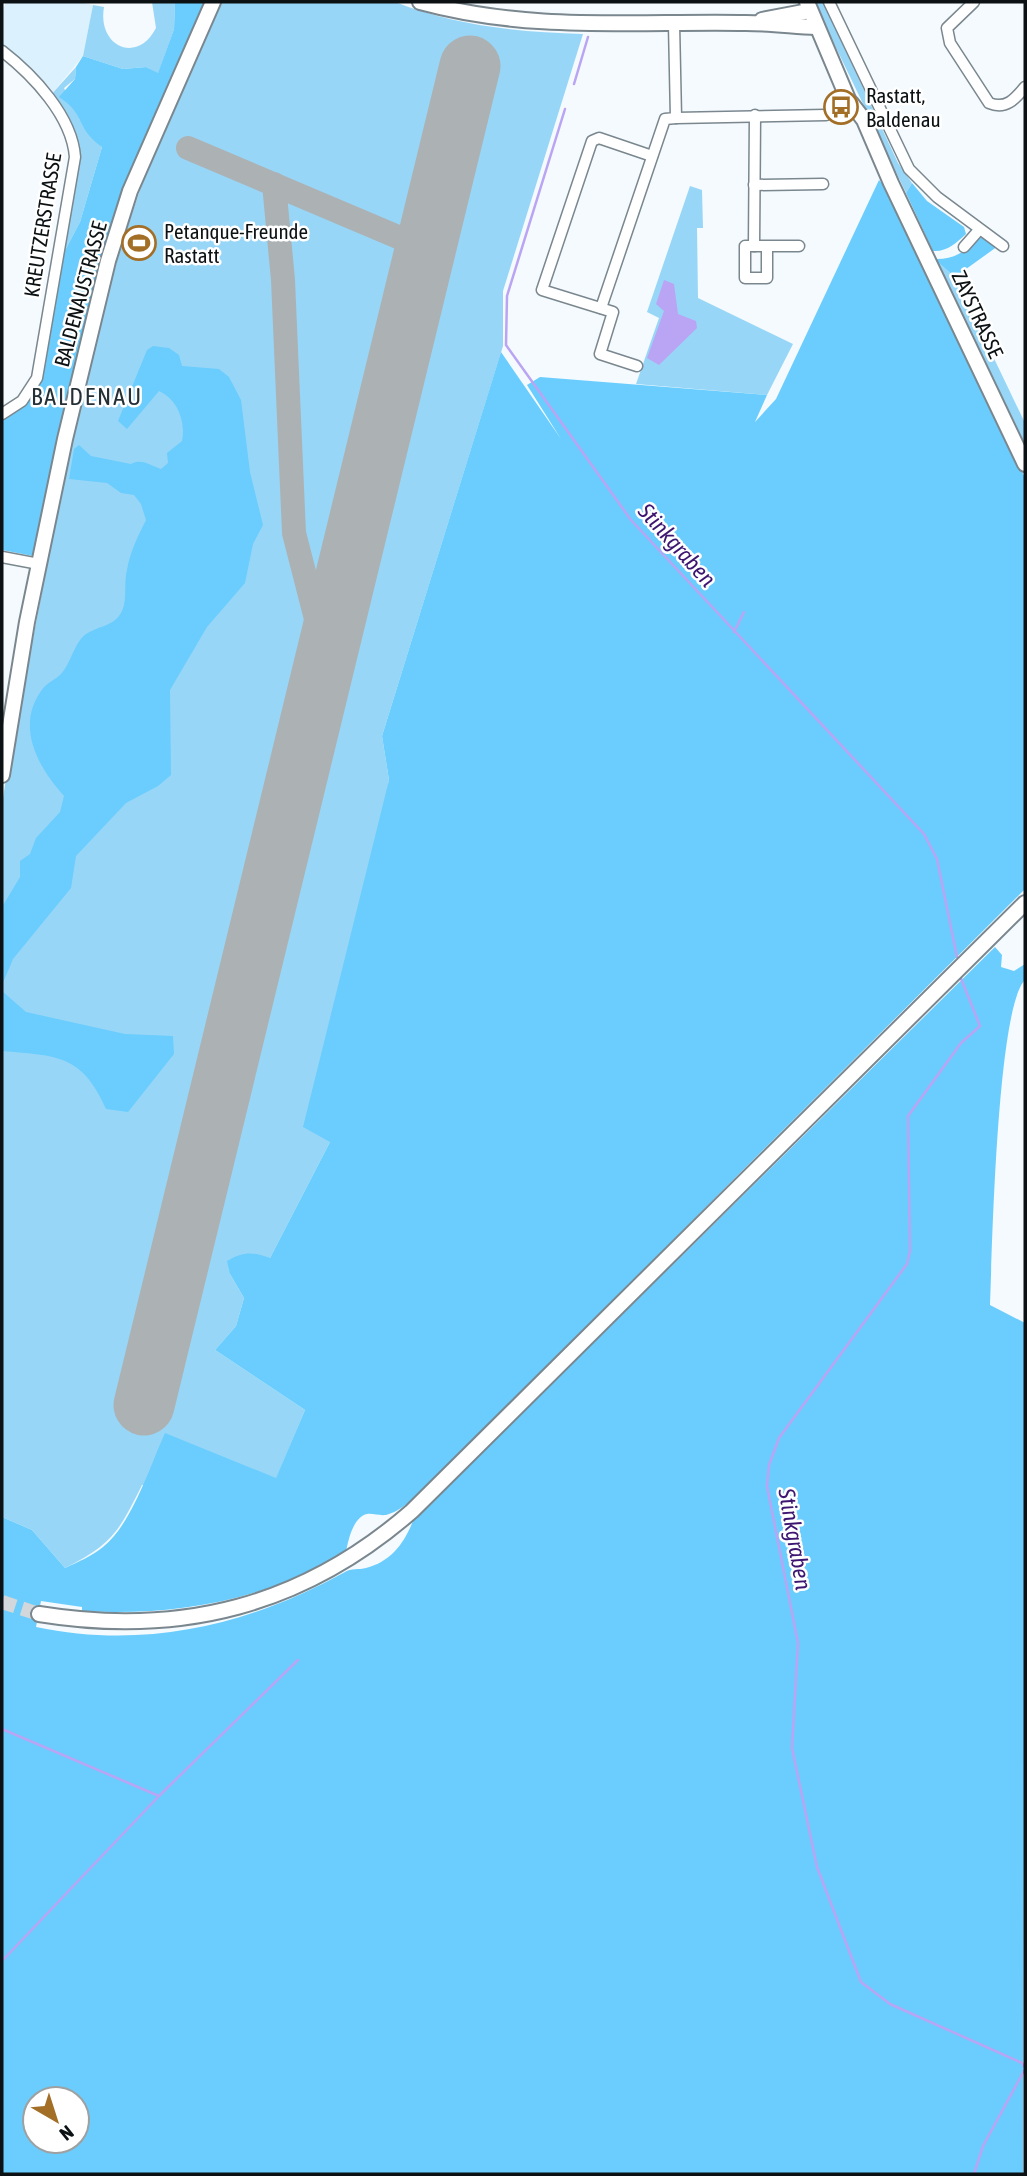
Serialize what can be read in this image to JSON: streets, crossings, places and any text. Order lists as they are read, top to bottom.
{
  "streets": {
    "street": ["KREUTZERSTRASSE", "BALDENAUSTRASSE", "ZAYSTRASSE"]
  },
  "districts": ["BALDENAU"],
  "water": ["Stinkgraben"],
  "places": {
    "bus stop": ["Rastatt, Baldenau"],
    "sports": ["Petanque-Freunde Rastatt"]
  },
  "north": "bottom right"
}
